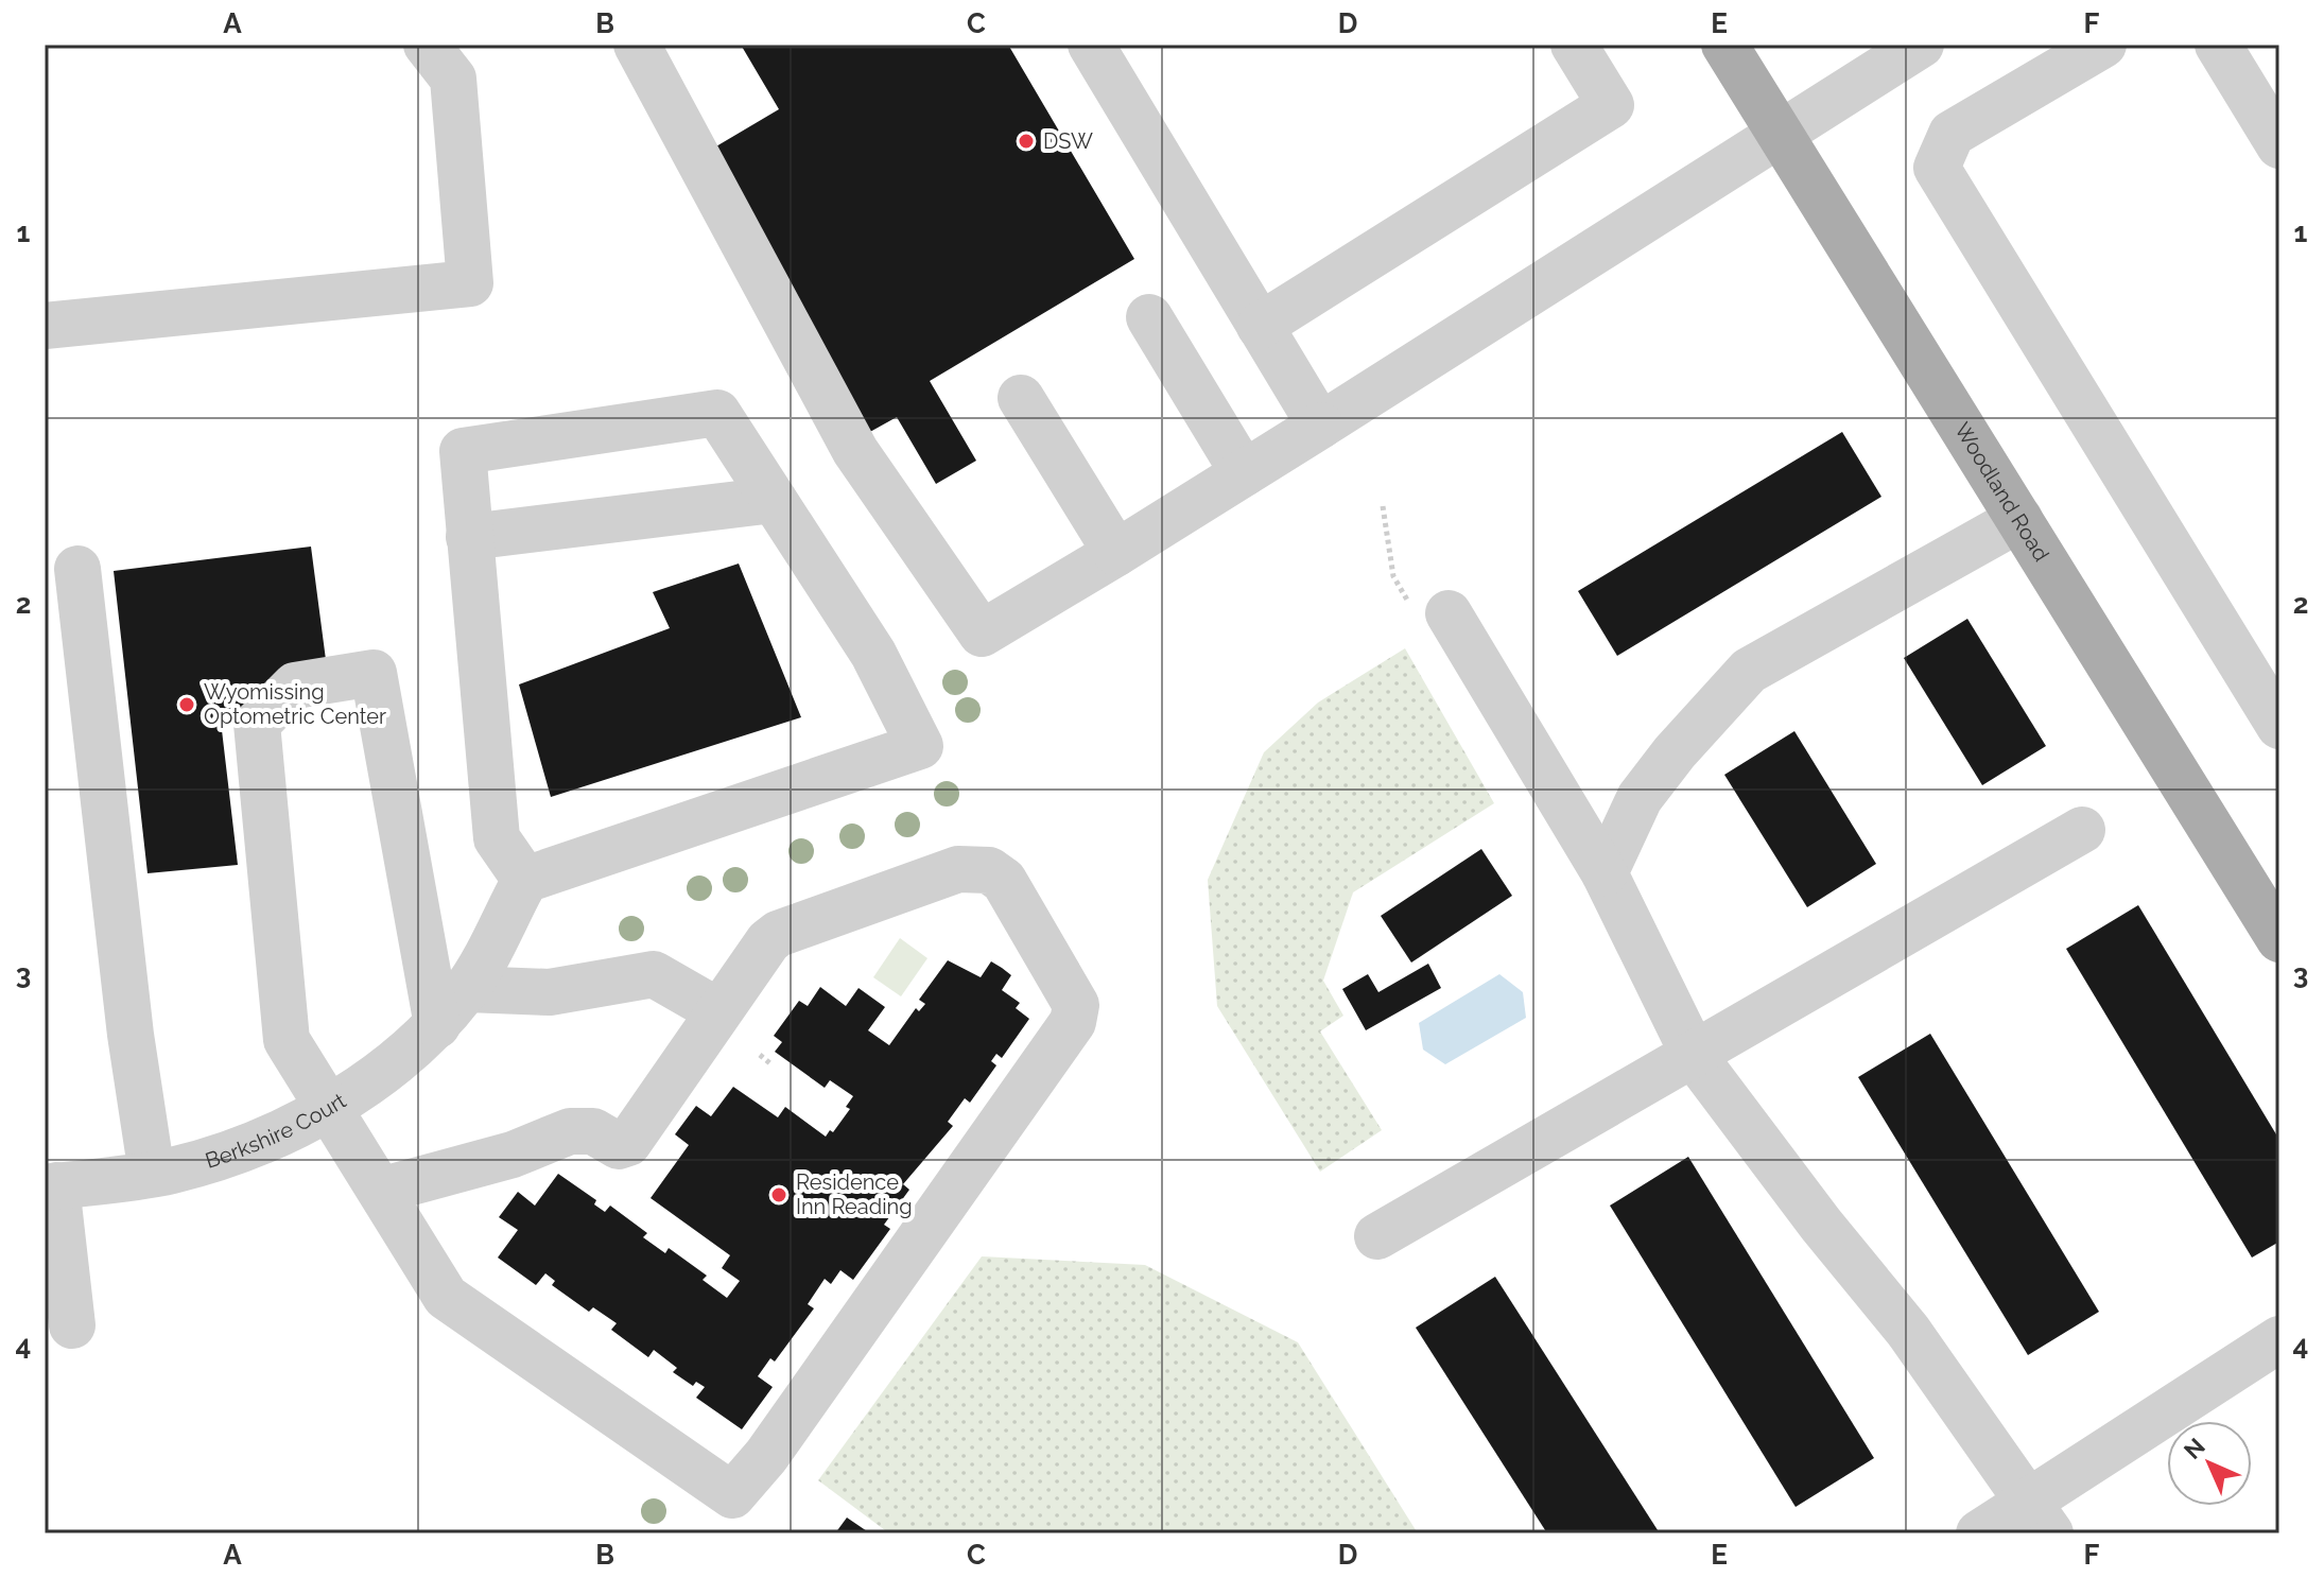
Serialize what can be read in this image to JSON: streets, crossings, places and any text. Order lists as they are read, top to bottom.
{
  "streets": {
    "main road": ["Woodland Road"],
    "street": ["Berkshire Court"]
  },
  "places": ["DSW", "Wyomissing Optometric Center", "Residence Inn Reading"],
  "north": "top left",
  "grid": {
    "columns": [
      "A",
      "B",
      "C",
      "D",
      "E",
      "F"
    ],
    "rows": [
      "1",
      "2",
      "3",
      "4"
    ]
  }
}
